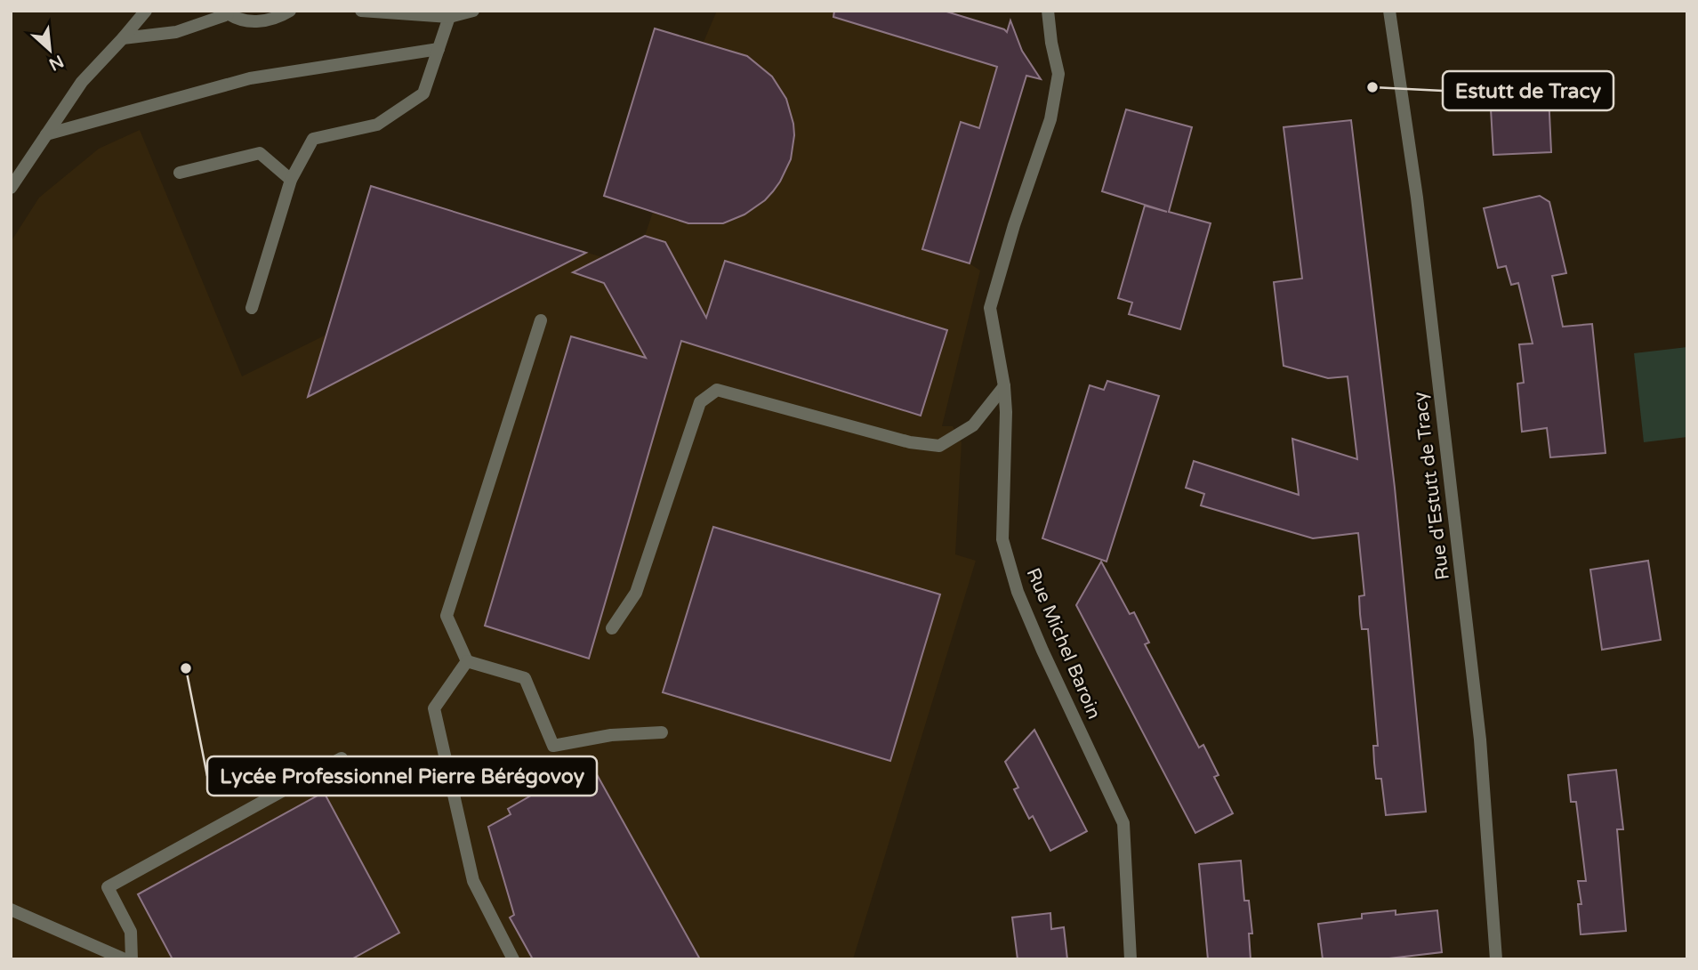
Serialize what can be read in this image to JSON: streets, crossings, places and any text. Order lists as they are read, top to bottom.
{
  "streets": {
    "street": ["Rue d'Estutt de Tracy", "Rue Michel Baroin"]
  },
  "places": ["Estutt de Tracy", "Lycée Professionnel Pierre Bérégovoy"],
  "north": "bottom right"
}
